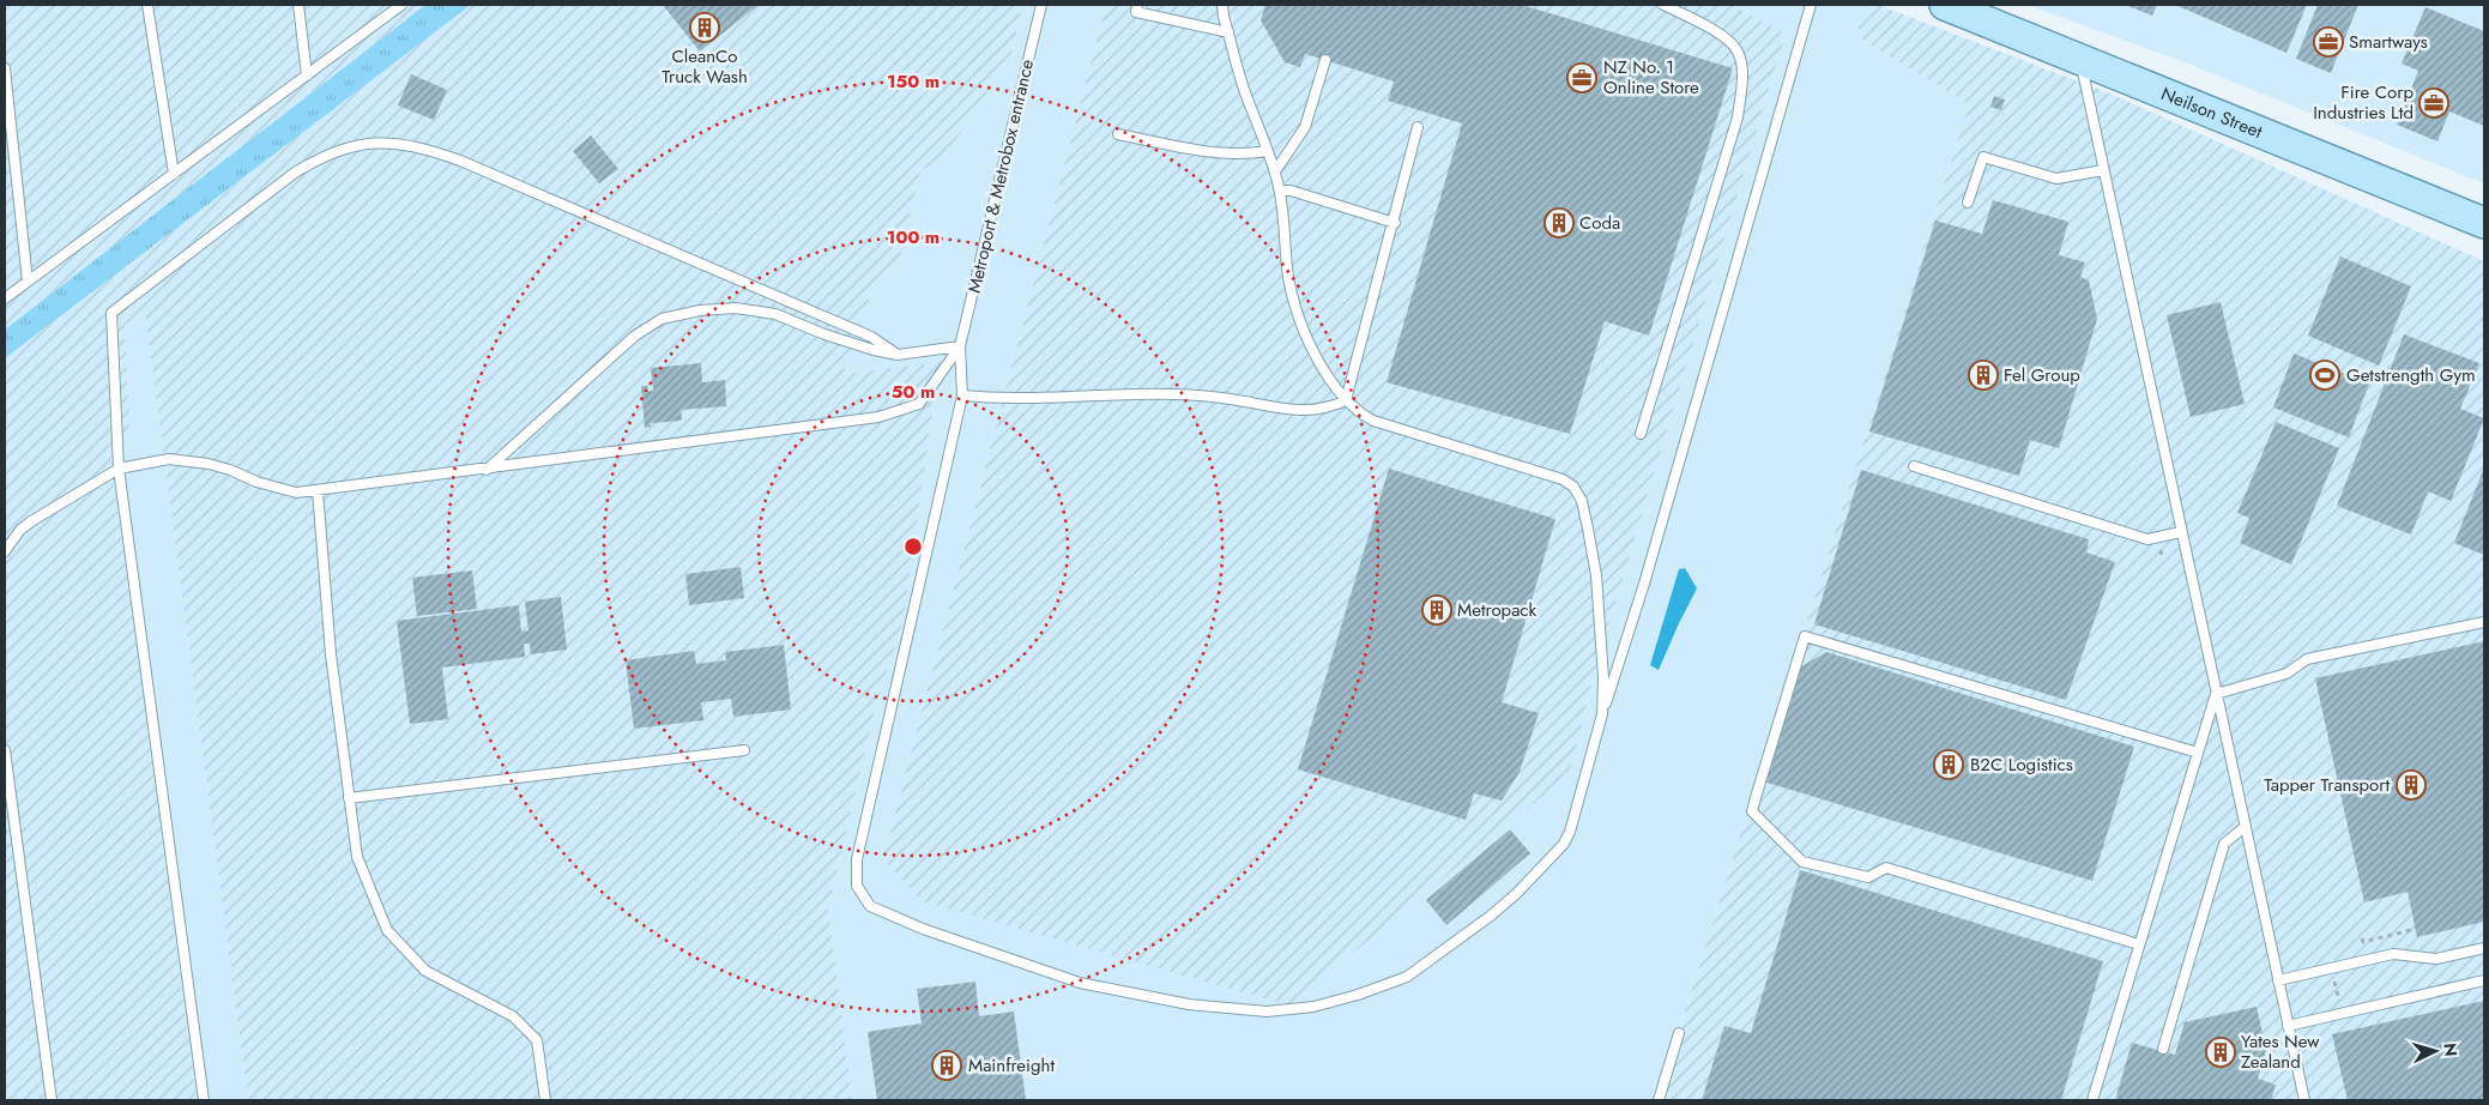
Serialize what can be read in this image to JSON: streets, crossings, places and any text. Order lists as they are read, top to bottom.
{
  "streets": {
    "main road": ["Neilson Street"],
    "lane": ["Metroport & Metrobox entrance"]
  },
  "places": {
    "building": [
      "CleanCo Truck Wash",
      "Coda",
      "Fel Group",
      "Metropack",
      "B2C Logistics",
      "Tapper Transport",
      "Yates New Zealand",
      "Mainfreight"
    ],
    "office": ["Smartways", "NZ No. 1 Online Store", "Fire Corp Industries Ltd"],
    "sports": ["Getstrength Gym"]
  },
  "north": "right",
  "rings": ["150 m", "100 m", "50 m"]
}
